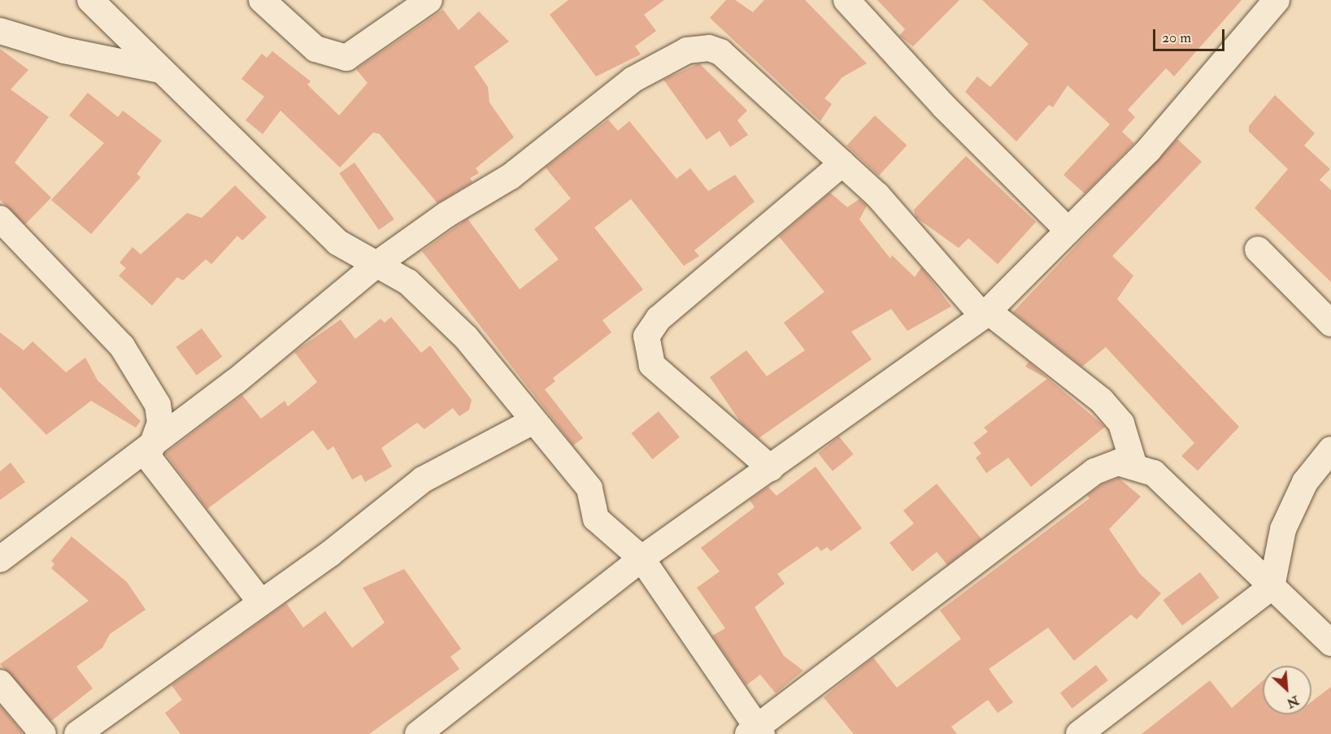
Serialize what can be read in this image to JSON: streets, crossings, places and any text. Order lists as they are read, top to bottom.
{
  "scale_bar": "20 m",
  "north": "bottom right"
}
